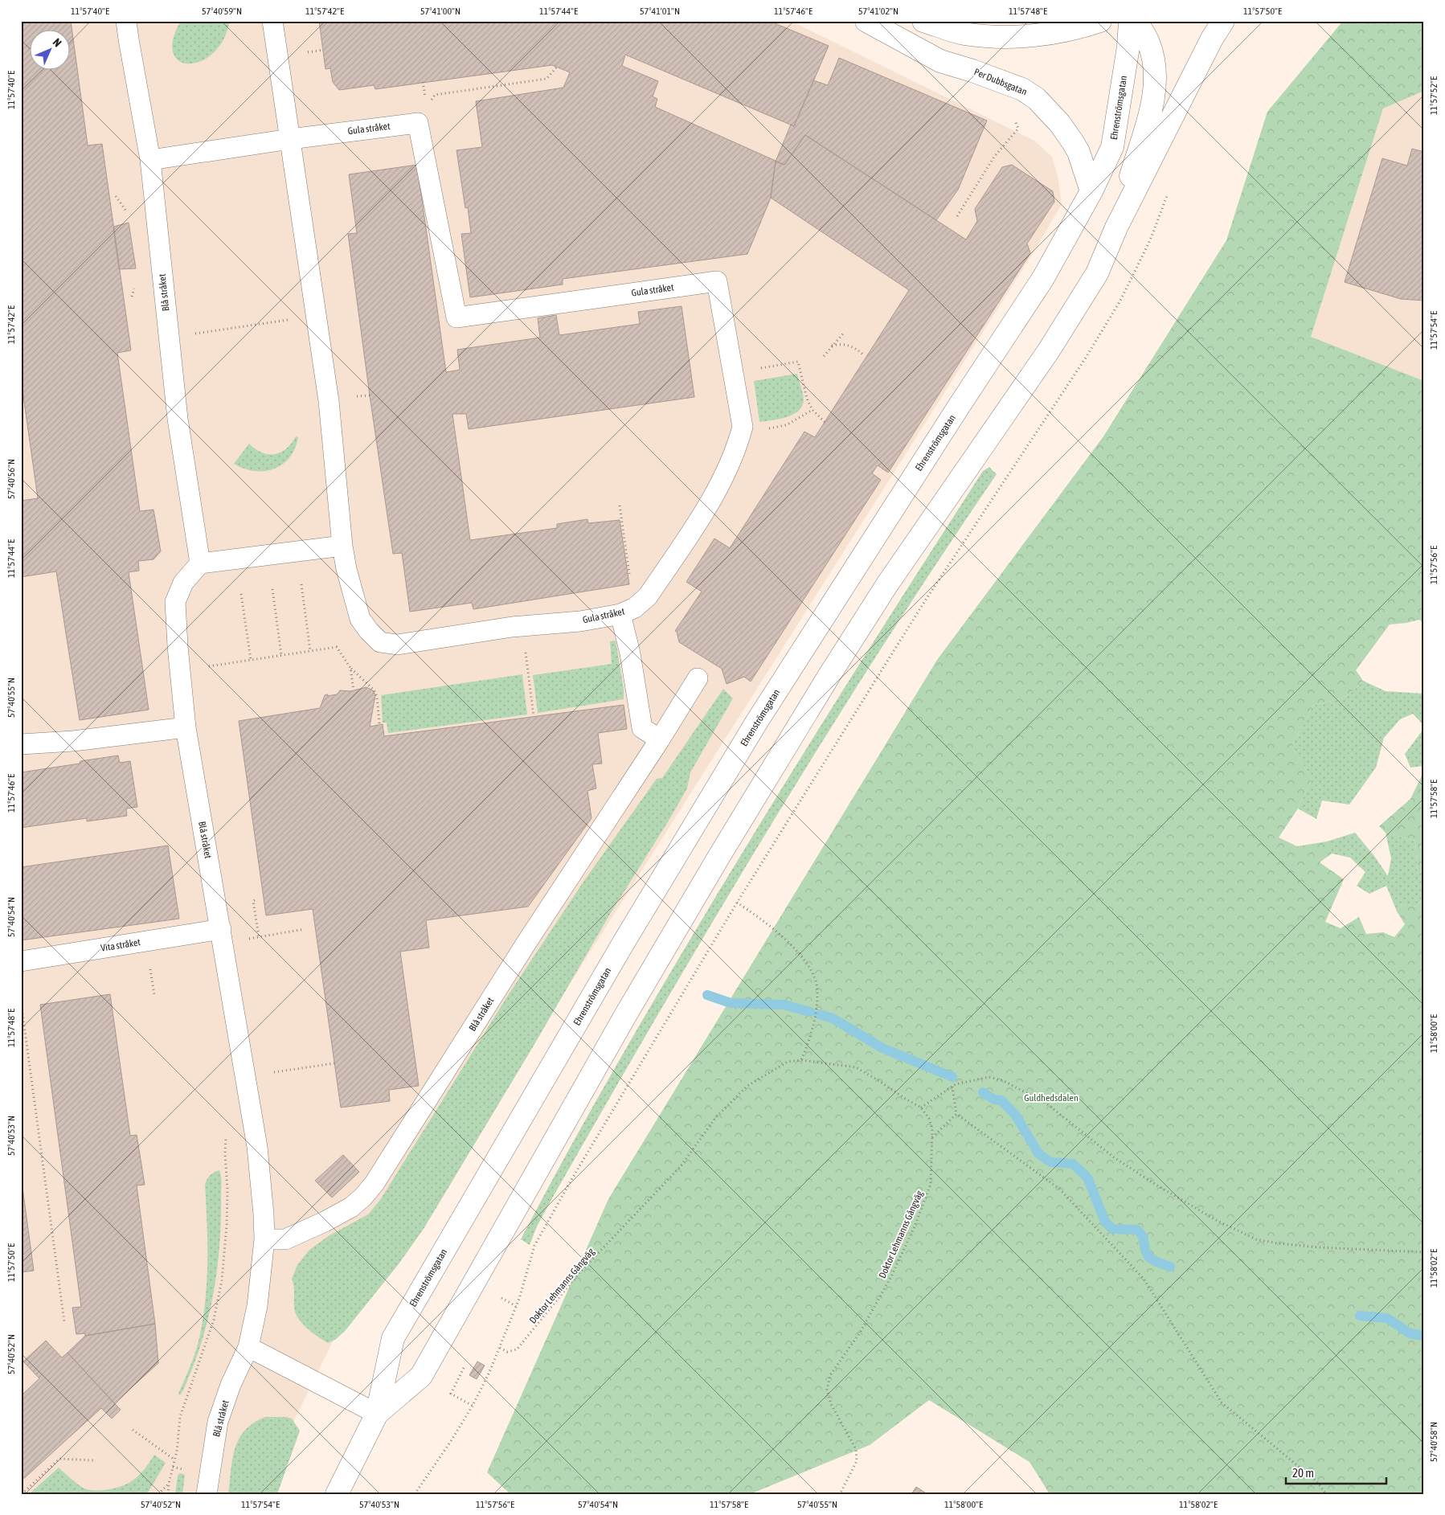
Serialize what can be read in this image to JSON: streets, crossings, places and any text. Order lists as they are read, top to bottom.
{
  "streets": {
    "street": ["Per Dubbsgatan", "Ehrenströmsgatan"],
    "lane": ["Gula stråket", "Blå stråket", "Vita stråket"],
    "path": ["Doktor Lehmanns Gångväg"]
  },
  "crossings": [
    ["Per Dubbsgatan", "Ehrenströmsgatan"],
    ["Gula stråket", "Blå stråket"],
    ["Blå stråket", "Vita stråket"]
  ],
  "parks": ["Guldhedsdalen"],
  "scale_bar": "20 m",
  "north": "top right",
  "coordinates": [
    "11°57'40\"E",
    "57°40'59\"N",
    "11°57'42\"E",
    "57°41'00\"N",
    "11°57'44\"E",
    "57°41'01\"N",
    "11°57'46\"E",
    "57°41'02\"N",
    "11°57'48\"E",
    "11°57'50\"E",
    "11°57'52\"E",
    "11°57'54\"E",
    "57°40'56\"N",
    "11°57'56\"E",
    "57°40'55\"N",
    "11°57'58\"E",
    "57°40'54\"N",
    "11°58'00\"E",
    "57°40'53\"N",
    "11°58'02\"E",
    "57°40'52\"N",
    "57°40'58\"N"
  ]
}
